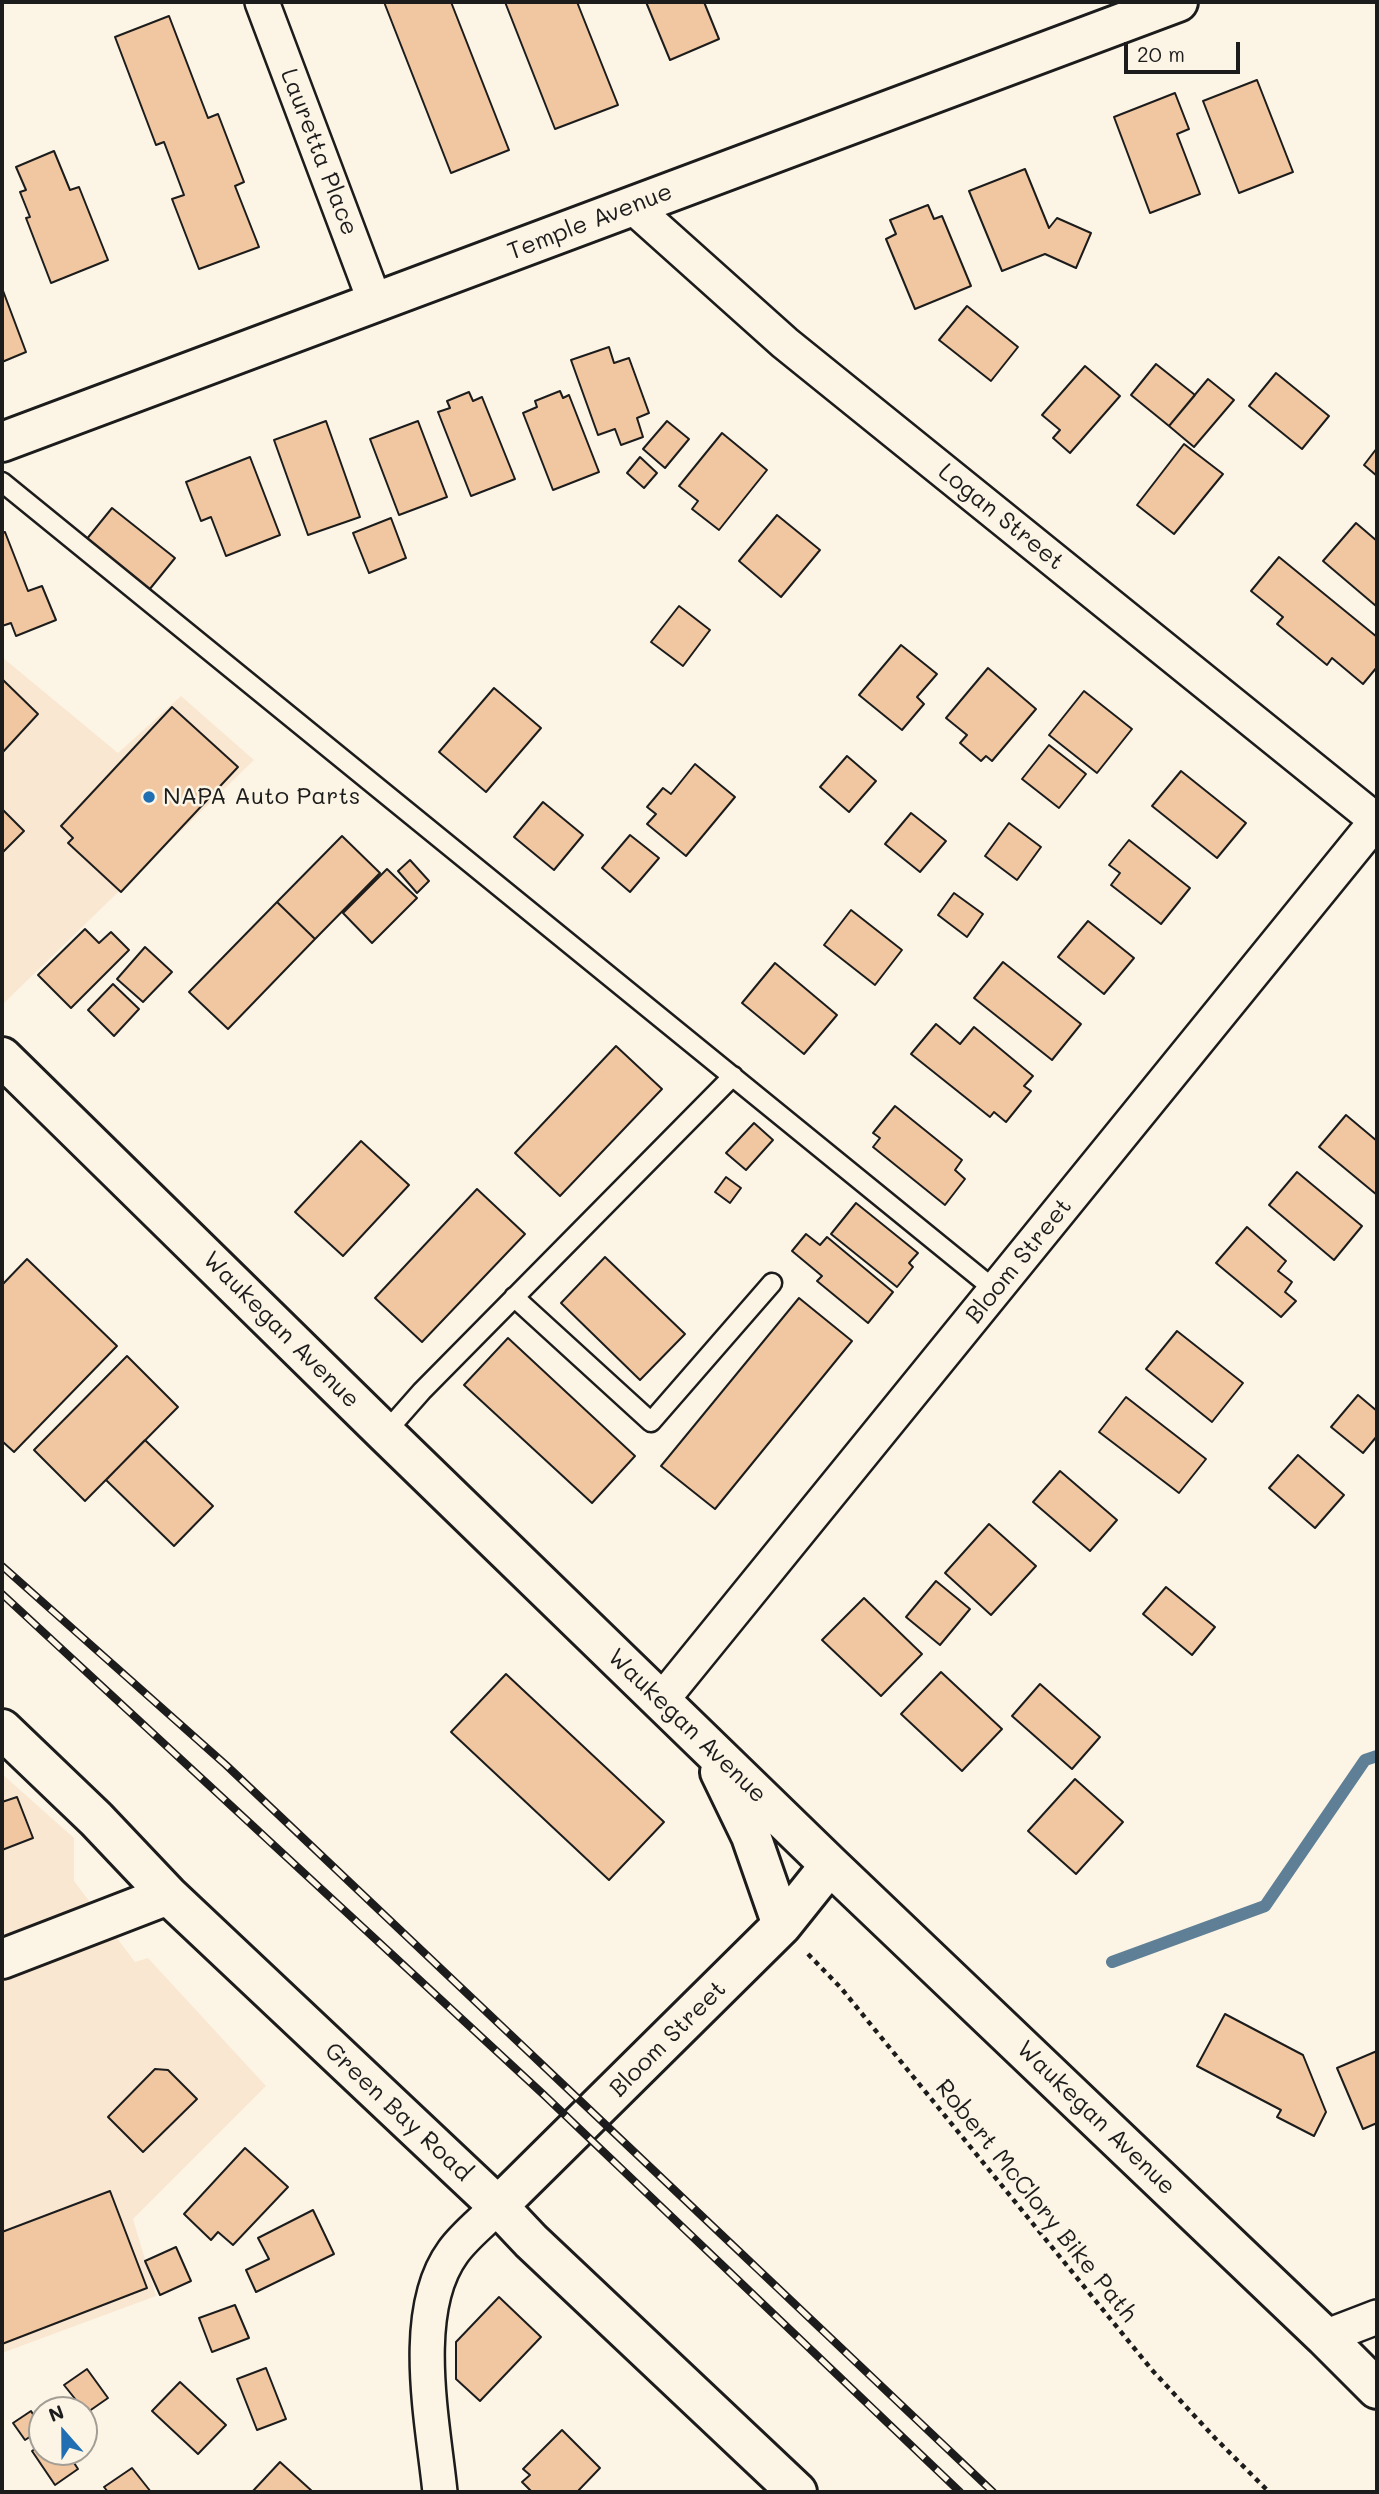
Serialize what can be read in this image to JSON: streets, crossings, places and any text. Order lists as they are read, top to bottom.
{
  "streets": {
    "main road": [
      "Temple Avenue",
      "Bloom Street",
      "Waukegan Avenue",
      "Green Bay Road"
    ],
    "street": ["Lauretta Place", "Logan Street"],
    "path": ["Robert McClory Bike Path"]
  },
  "crossings": [
    ["Lauretta Place", "Temple Avenue"],
    ["Temple Avenue", "Logan Street"],
    ["Logan Street", "Bloom Street"],
    ["Bloom Street", "Waukegan Avenue"],
    ["Bloom Street", "Green Bay Road"],
    ["Bloom Street", "Robert McClory Bike Path"]
  ],
  "places": ["NAPA Auto Parts"],
  "scale_bar": "20 m",
  "north": "top"
}
